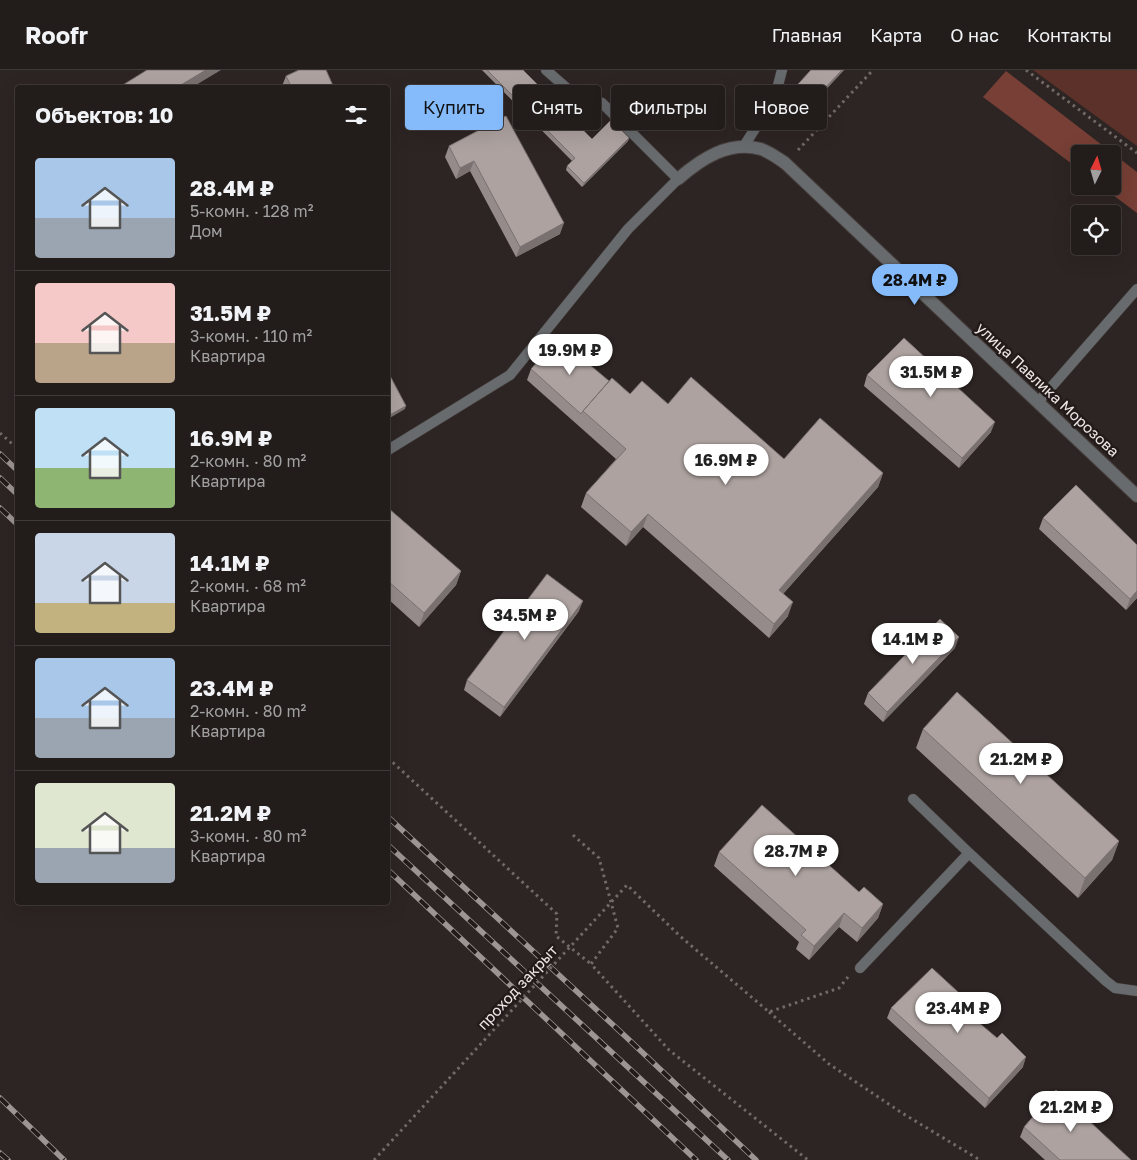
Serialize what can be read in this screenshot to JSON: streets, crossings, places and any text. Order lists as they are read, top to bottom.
{
  "streets": {
    "street": ["улица Павлика Морозова"],
    "path": ["проход закрыт"]
  },
  "north": "top",
  "page": {
    "header": "Roofr",
    "nav": [
      "Главная",
      "Карта",
      "О нас",
      "Контакты"
    ],
    "chip": [
      "Купить",
      "Снять",
      "Фильтры",
      "Новое"
    ],
    "heading": "Объектов: 10",
    "list": [
      {
        "name": "28.4M ₽",
        "note": "5-комн. · 128 m² · Дом"
      },
      {
        "name": "31.5M ₽",
        "note": "3-комн. · 110 m² · Квартира"
      },
      {
        "name": "16.9M ₽",
        "note": "2-комн. · 80 m² · Квартира"
      },
      {
        "name": "14.1M ₽",
        "note": "2-комн. · 68 m² · Квартира"
      },
      {
        "name": "23.4M ₽",
        "note": "2-комн. · 80 m² · Квартира"
      },
      {
        "name": "21.2M ₽",
        "note": "3-комн. · 80 m² · Квартира"
      }
    ],
    "price": [
      "28.4M ₽",
      "19.9M ₽",
      "31.5M ₽",
      "16.9M ₽",
      "34.5M ₽",
      "14.1M ₽",
      "21.2M ₽",
      "28.7M ₽",
      "23.4M ₽",
      "21.2M ₽"
    ]
  }
}
